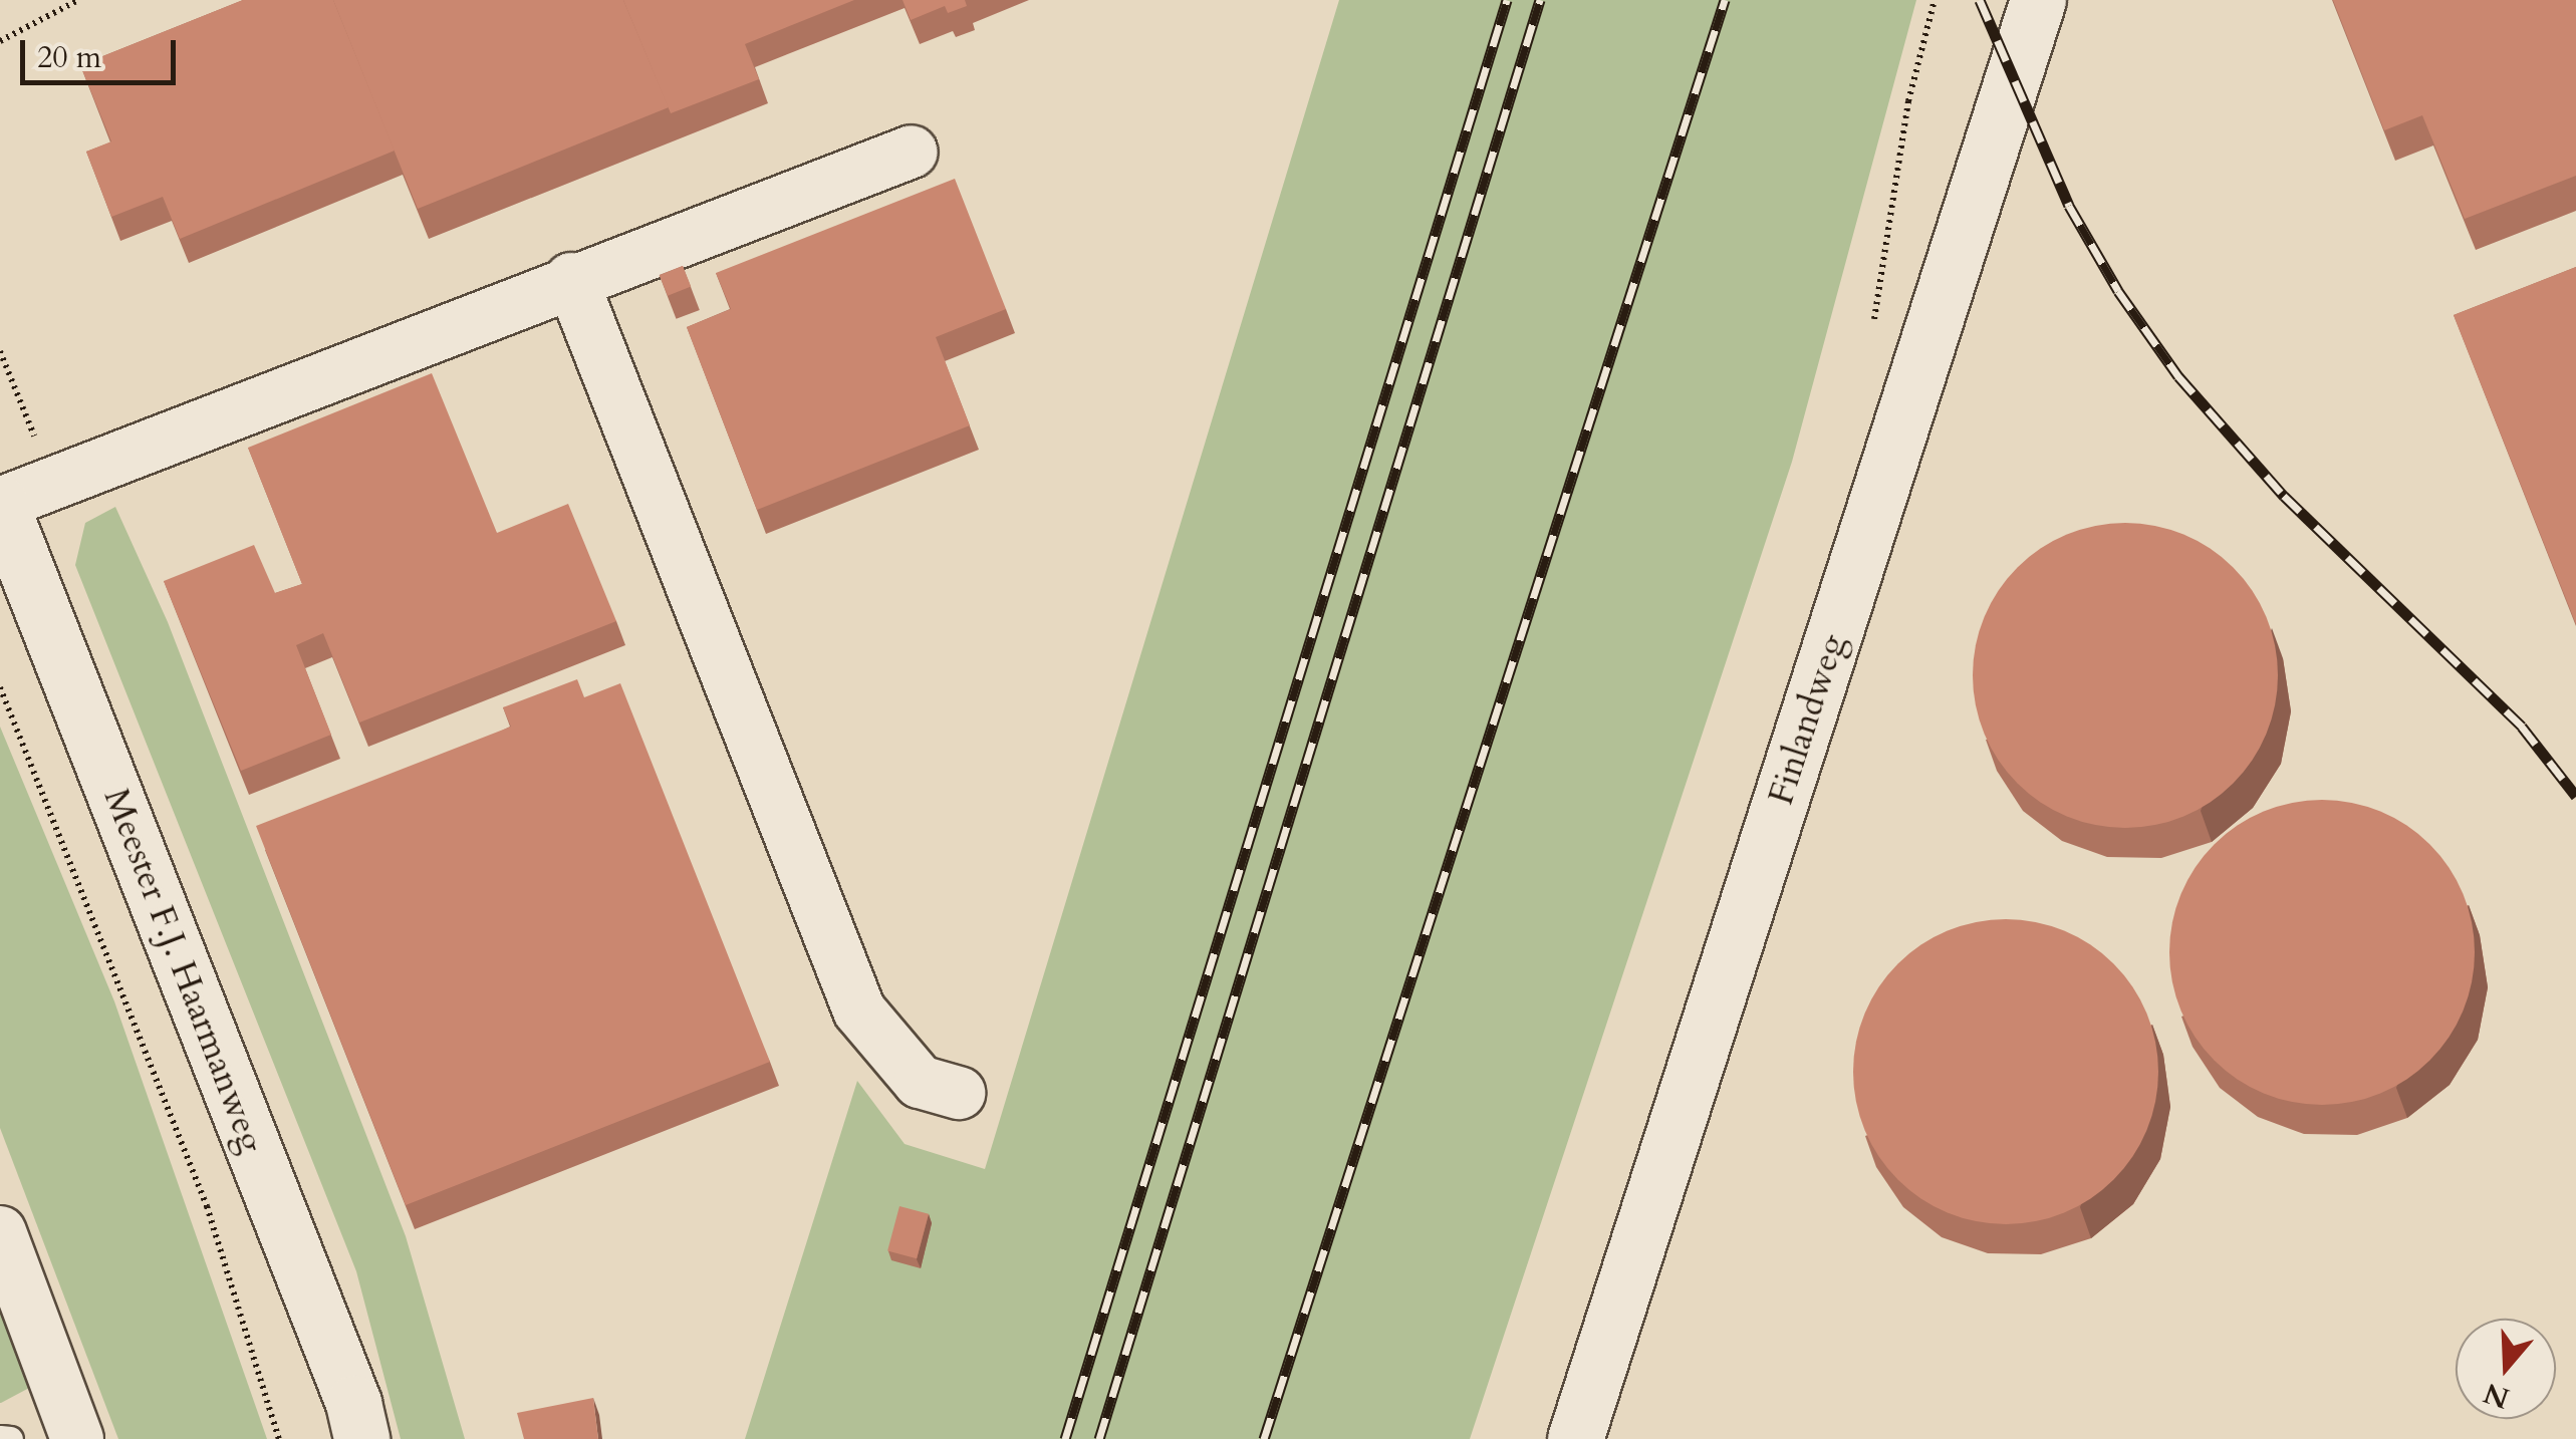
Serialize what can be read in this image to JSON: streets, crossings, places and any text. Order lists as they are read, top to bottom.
{
  "streets": {
    "street": ["Finlandweg", "Meester F.J. Haarmanweg"]
  },
  "scale_bar": "20 m",
  "north": "bottom"
}
